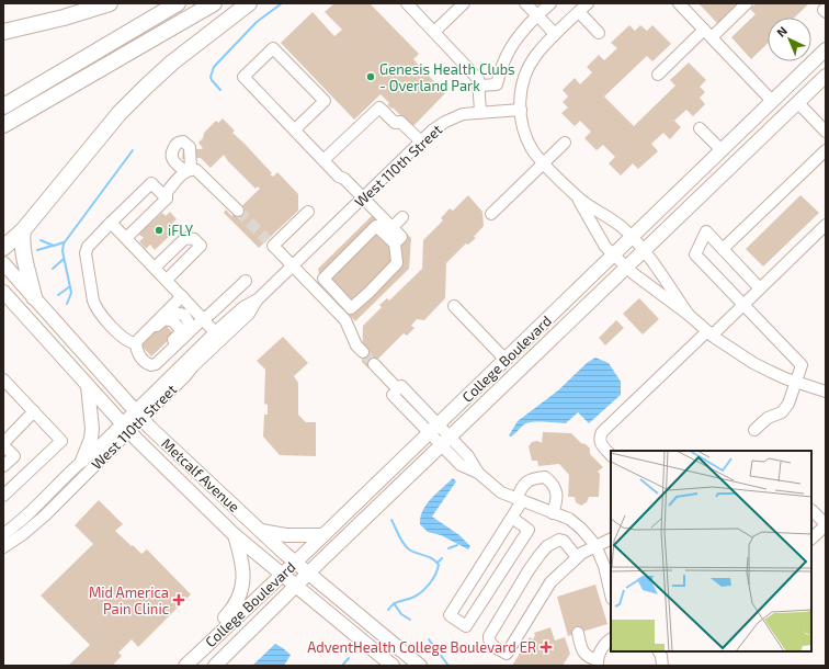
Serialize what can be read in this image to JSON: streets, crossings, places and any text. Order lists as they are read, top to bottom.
{
  "streets": {
    "main road": ["College Boulevard", "Metcalf Avenue"],
    "street": ["West 110th Street"]
  },
  "crossings": [
    ["West 110th Street", "Metcalf Avenue"],
    ["College Boulevard", "Metcalf Avenue"]
  ],
  "places": {
    "other": ["Genesis Health Clubs - Overland Park", "iFLY"],
    "health": ["Mid America Pain Clinic", "AdventHealth College Boulevard ER"]
  },
  "north": "top left"
}
